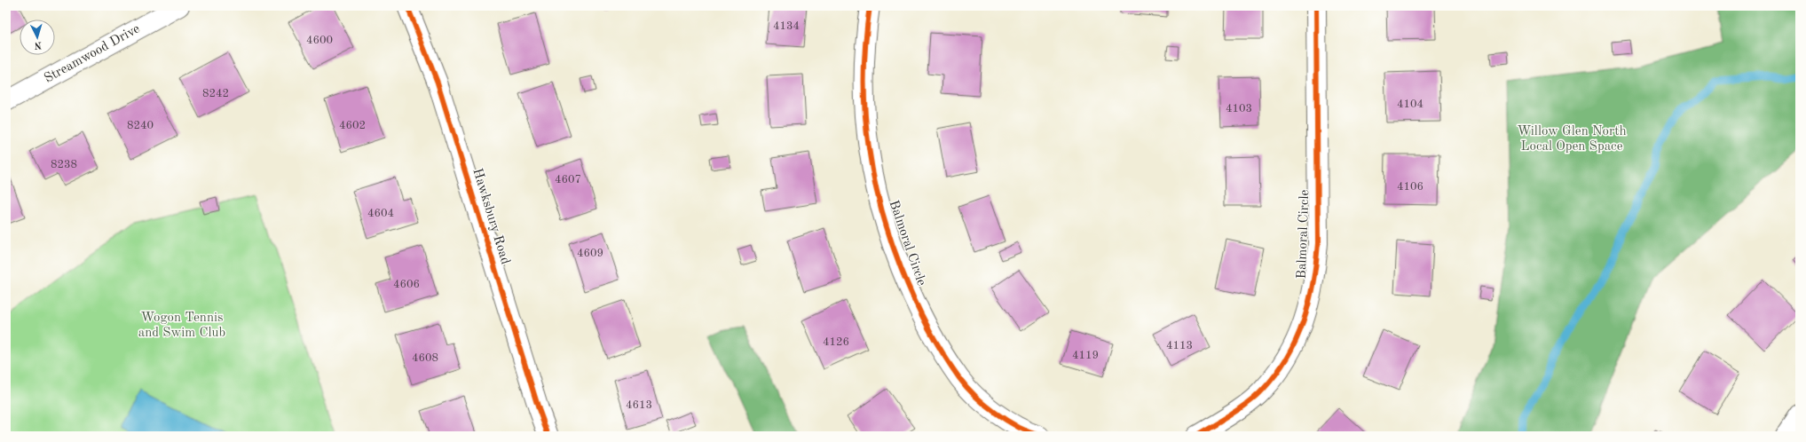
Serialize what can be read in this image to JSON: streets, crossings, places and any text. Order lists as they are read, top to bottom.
{
  "streets": {
    "street": ["Streamwood Drive", "Hawksbury Road", "Balmoral Circle"]
  },
  "parks": ["Willow Glen North Local Open Space", "Wogon Tennis and Swim Club"],
  "house_numbers": [
    "4134",
    "4600",
    "8242",
    "4104",
    "4103",
    "8240",
    "4602",
    "8238",
    "4607",
    "4106",
    "4604",
    "4609",
    "4606",
    "4126",
    "4113",
    "4119",
    "4608",
    "4613"
  ],
  "north": "bottom"
}
